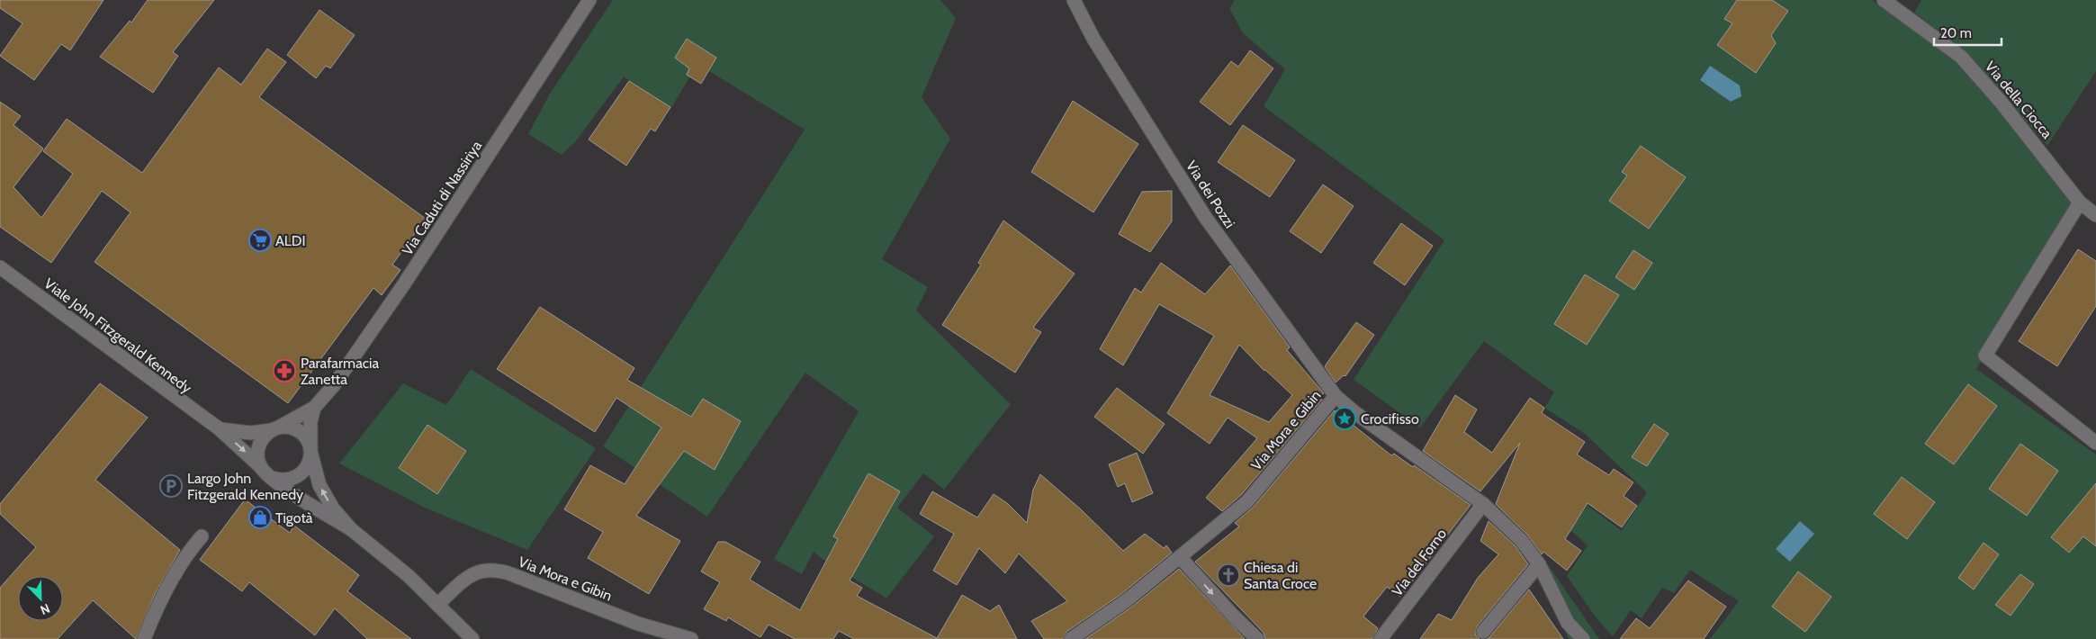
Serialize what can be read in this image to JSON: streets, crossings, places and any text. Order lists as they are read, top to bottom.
{
  "streets": {
    "street": [
      "Via della Ciocca",
      "Via dei Pozzi",
      "Via Caduti di Nassiriya",
      "Viale John Fitzgerald Kennedy",
      "Via Mora e Gibin",
      "Via del Forno"
    ]
  },
  "crossings": [
    ["Via dei Pozzi", "Via Mora e Gibin"],
    ["Via Caduti di Nassiriya", "Viale John Fitzgerald Kennedy"],
    ["Viale John Fitzgerald Kennedy", "Via Mora e Gibin"],
    ["Via Mora e Gibin", "Via del Forno"]
  ],
  "places": {
    "supermarket": ["ALDI"],
    "pharmacy": ["Parafarmacia Zanetta"],
    "place": ["Crocifisso"],
    "parking": ["Largo John Fitzgerald Kennedy"],
    "shop": ["Tigotà"],
    "church": ["Chiesa di Santa Croce"]
  },
  "scale_bar": "20 m",
  "north": "bottom right"
}
